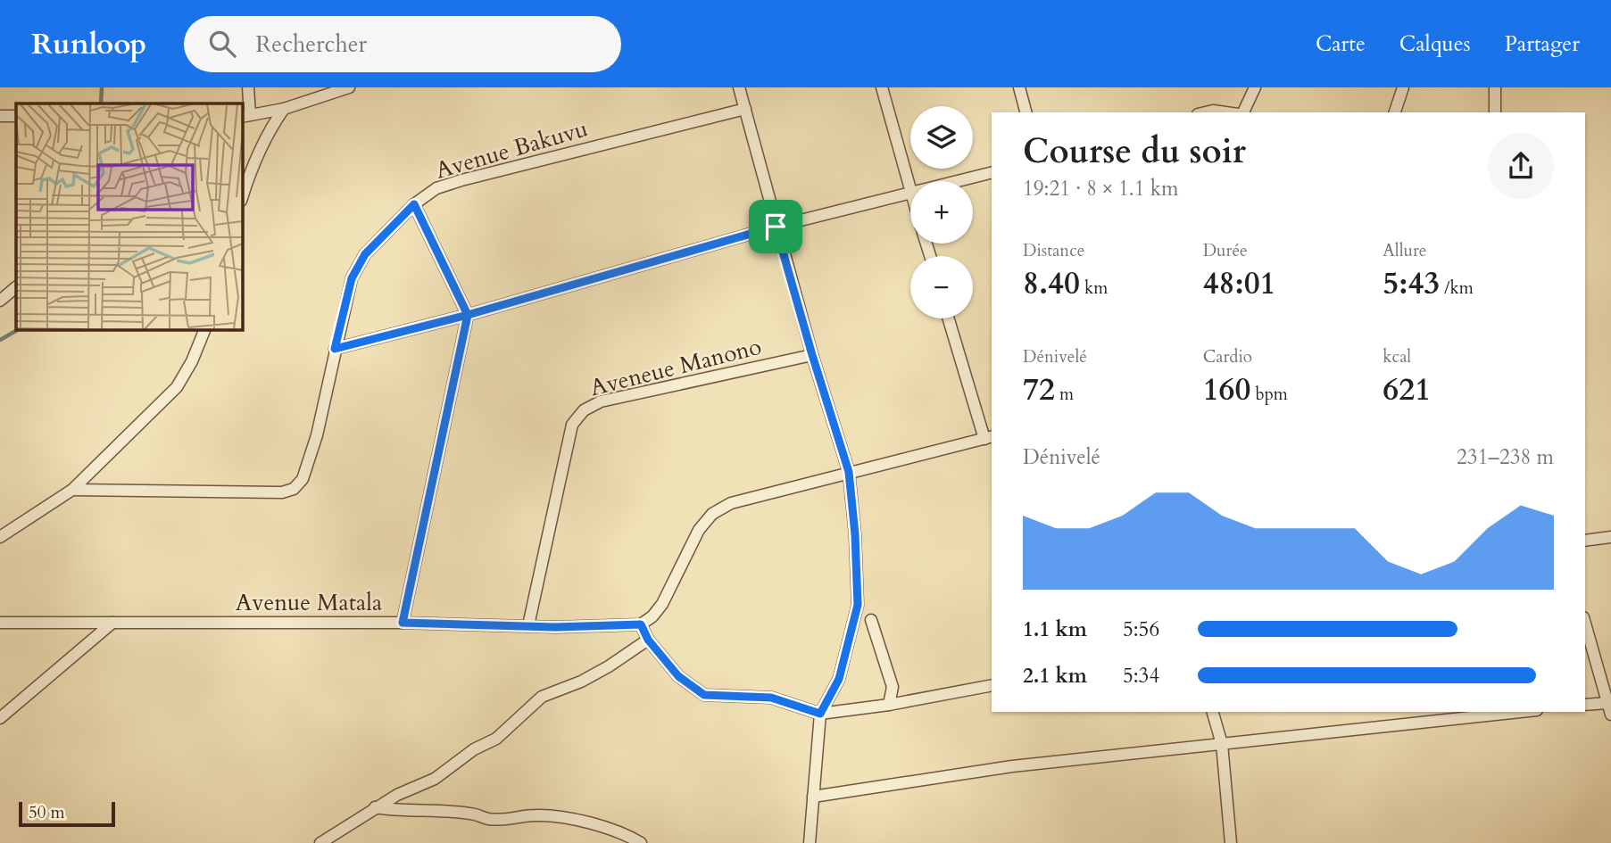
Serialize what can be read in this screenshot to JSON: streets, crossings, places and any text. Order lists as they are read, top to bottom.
{
  "streets": {
    "street": ["Avenue Bakuvu", "Aveneue Manono", "Avenue Matala"]
  },
  "crossings": [
    ["Aveneue Manono", "Avenue Matala"]
  ],
  "scale_bar": "50 m",
  "page": {
    "header": "Runloop",
    "search": "Rechercher",
    "nav": ["Carte", "Calques", "Partager"],
    "map_buttons": ["+", "−"],
    "heading": ["Course du soir", "19:21 · 8 × 1.1 km"],
    "stats": [
      ["Distance", "8.40 km"],
      ["Durée", "48:01"],
      ["Allure", "5:43 /km"],
      ["Dénivelé", "72 m"],
      ["Cardio", "160 bpm"],
      ["kcal", "621"]
    ],
    "chart": ["Dénivelé", "231–238 m"],
    "list": [
      {
        "name": "1.1 km",
        "note": "5:56"
      },
      {
        "name": "2.1 km",
        "note": "5:34"
      }
    ],
    "scale": "50 m"
  }
}
